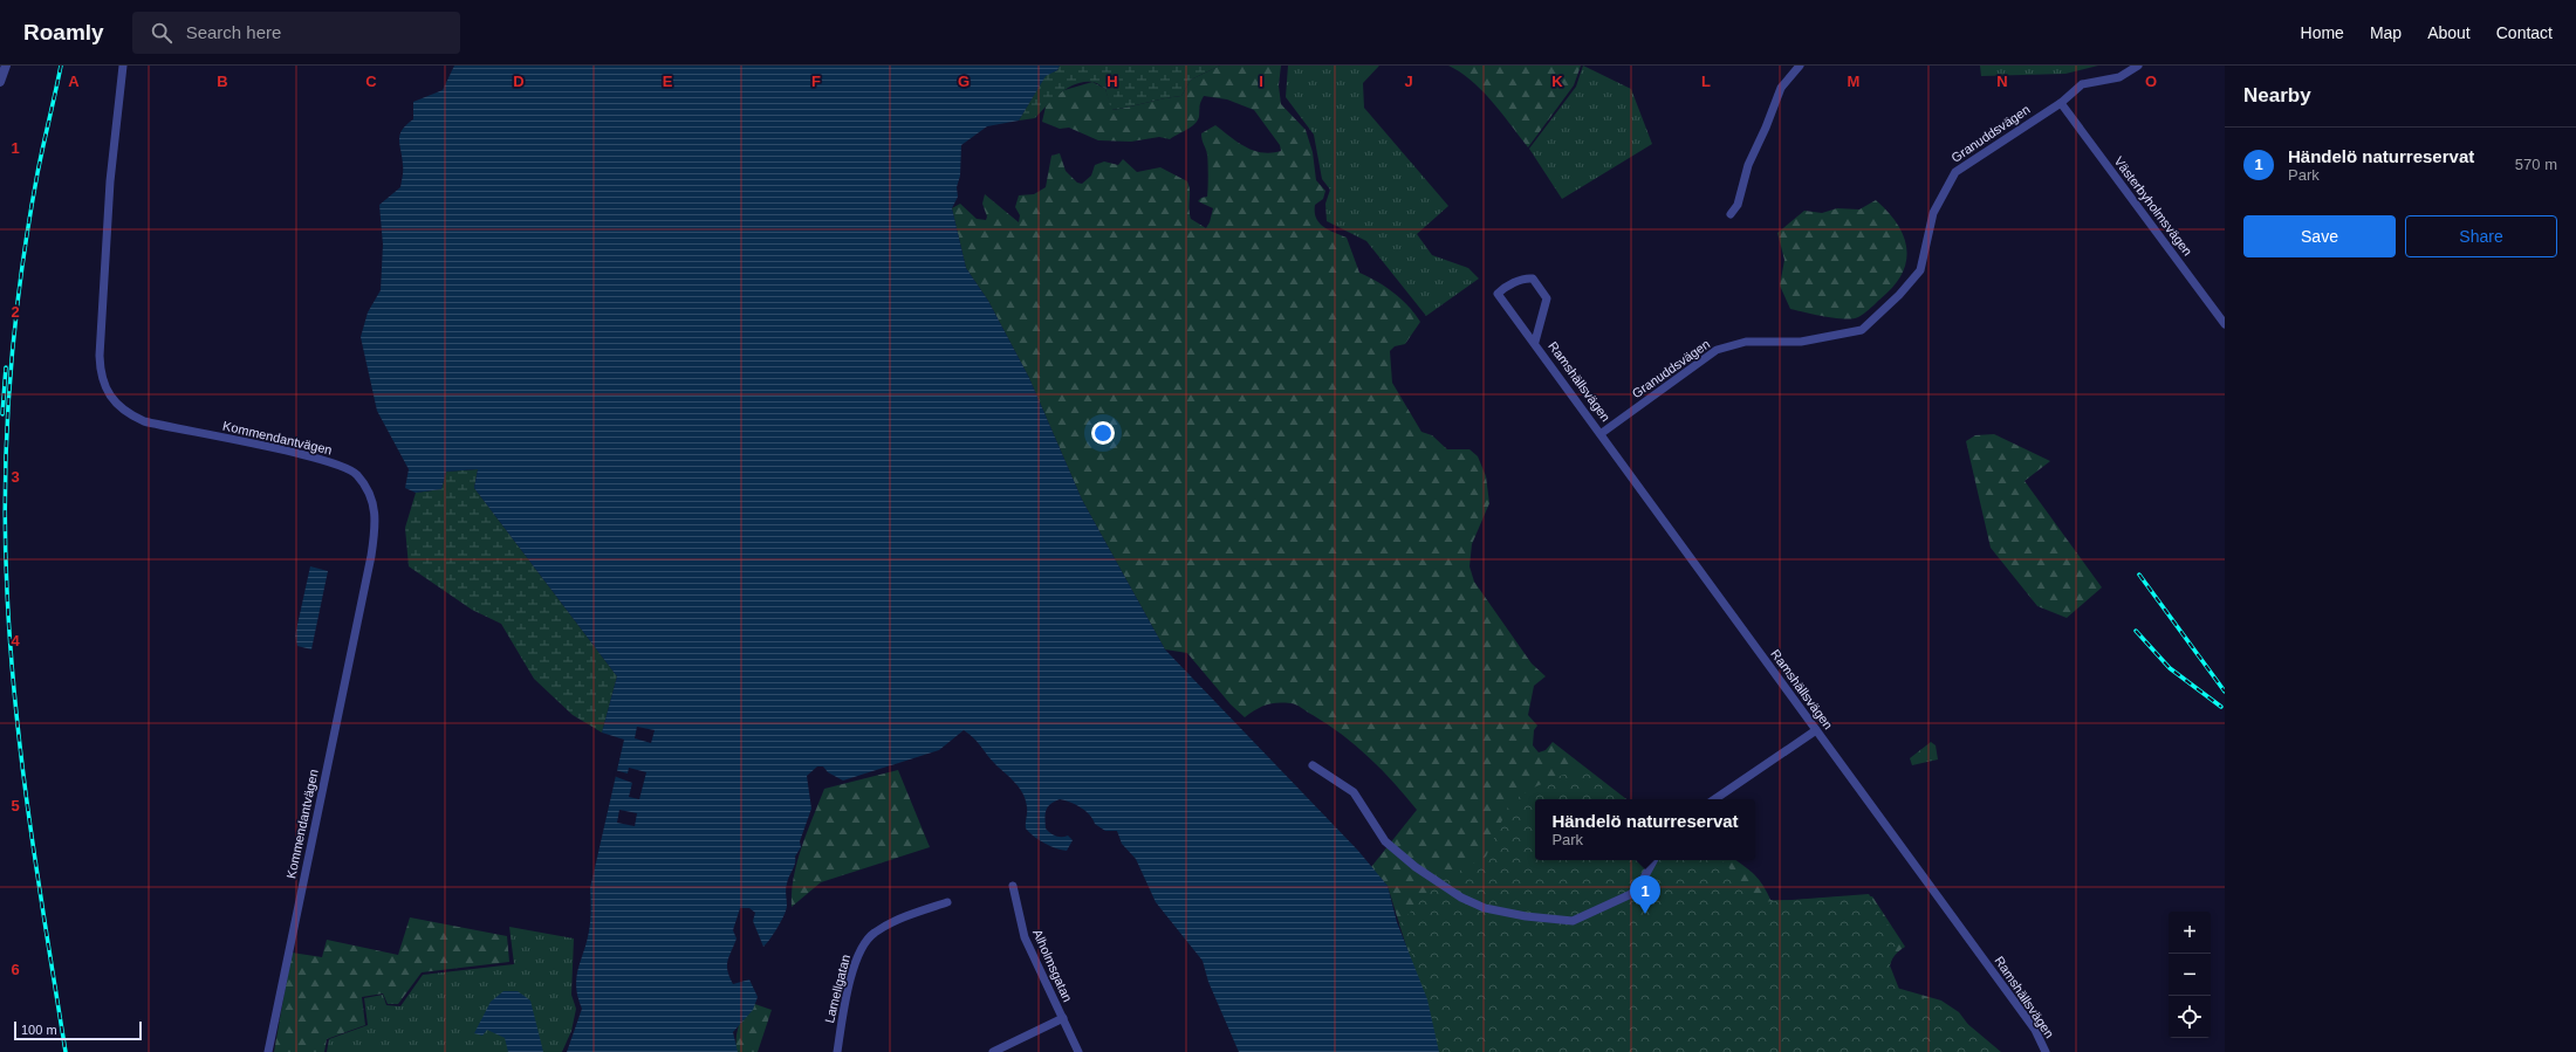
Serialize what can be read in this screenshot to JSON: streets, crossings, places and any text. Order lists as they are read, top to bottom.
{
  "streets": {
    "street": [
      "Granuddsvägen",
      "Västerbyholmsvägen",
      "Ramshällsvägen",
      "Kommendantvägen",
      "Alholmsgatan",
      "Lamellgatan"
    ]
  },
  "crossings": [
    ["Granuddsvägen", "Västerbyholmsvägen"],
    ["Granuddsvägen", "Ramshällsvägen"]
  ],
  "scale_bar": "100 m",
  "page": {
    "header": "Roamly",
    "search": "Search here",
    "nav": [
      "Home",
      "Map",
      "About",
      "Contact"
    ],
    "heading": "Nearby",
    "list": [
      {
        "mark": "1",
        "name": "Händelö naturreservat",
        "note": "Park",
        "value": "570 m"
      }
    ],
    "buttons": ["Save", "Share"],
    "popup": ["Händelö naturreservat", "Park"],
    "pins": "1",
    "map_buttons": ["+", "−"],
    "scale": "100 m"
  },
  "grid": {
    "columns": [
      "A",
      "B",
      "C",
      "D",
      "E",
      "F",
      "G",
      "H",
      "I",
      "J",
      "K",
      "L",
      "M",
      "N",
      "O"
    ],
    "rows": [
      "1",
      "2",
      "3",
      "4",
      "5",
      "6"
    ]
  }
}
